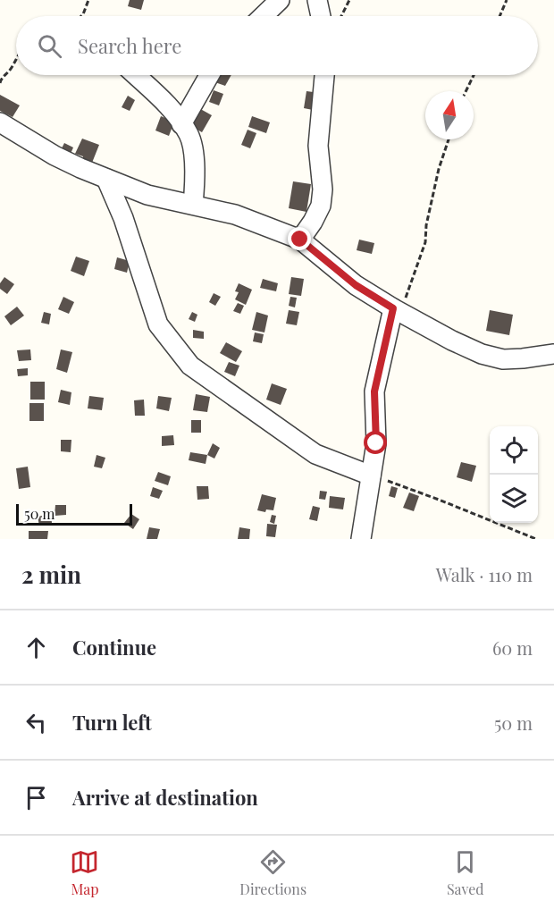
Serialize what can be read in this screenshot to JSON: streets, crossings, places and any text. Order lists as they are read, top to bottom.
{
  "scale_bar": "50 m",
  "north": "top",
  "page": {
    "search": "Search here",
    "scale": "50 m",
    "heading": ["2 min", "Walk · 110 m"],
    "list": [
      ["Continue", "60 m"],
      ["Turn left", "50 m"],
      "Arrive at destination"
    ],
    "nav": ["Map", "Directions", "Saved"]
  }
}
